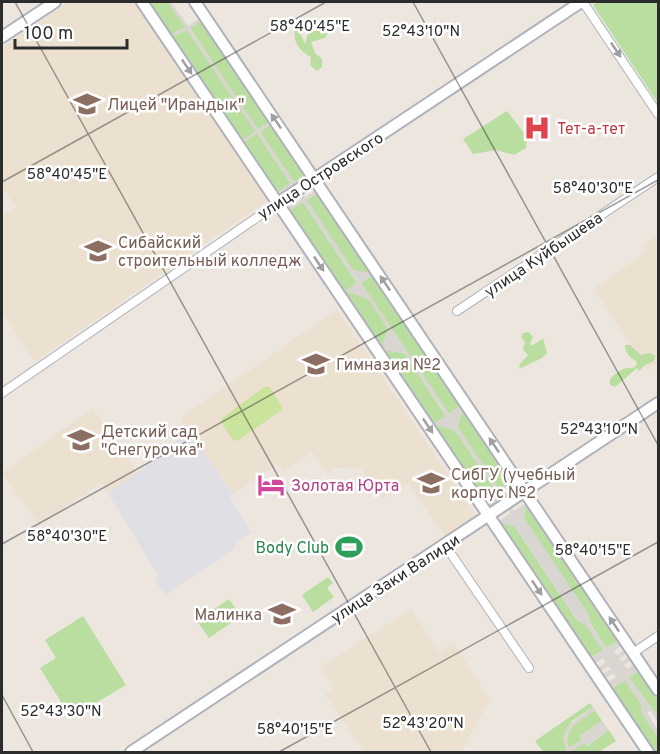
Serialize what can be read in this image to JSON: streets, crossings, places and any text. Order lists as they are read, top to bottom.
{
  "streets": {
    "main road": ["улица Островского", "улица Заки Валиди"],
    "street": ["улица Куйбышева"]
  },
  "places": {
    "school or university": [
      "Лицей \"Ирандык\"",
      "Сибайский строительный колледж",
      "Гимназия №2",
      "Детский сад \"Снегурочка\"",
      "СибГУ (учебный корпус №2",
      "Малинка"
    ],
    "hospital": ["Тет-а-тет"],
    "hotel": ["Золотая Юрта"],
    "sports": ["Body Club"]
  },
  "scale_bar": "100 m",
  "coordinates": [
    "58°40'45\"E",
    "52°43'10\"N",
    "58°40'30\"E",
    "58°40'15\"E",
    "52°43'30\"N",
    "52°43'20\"N"
  ]
}
